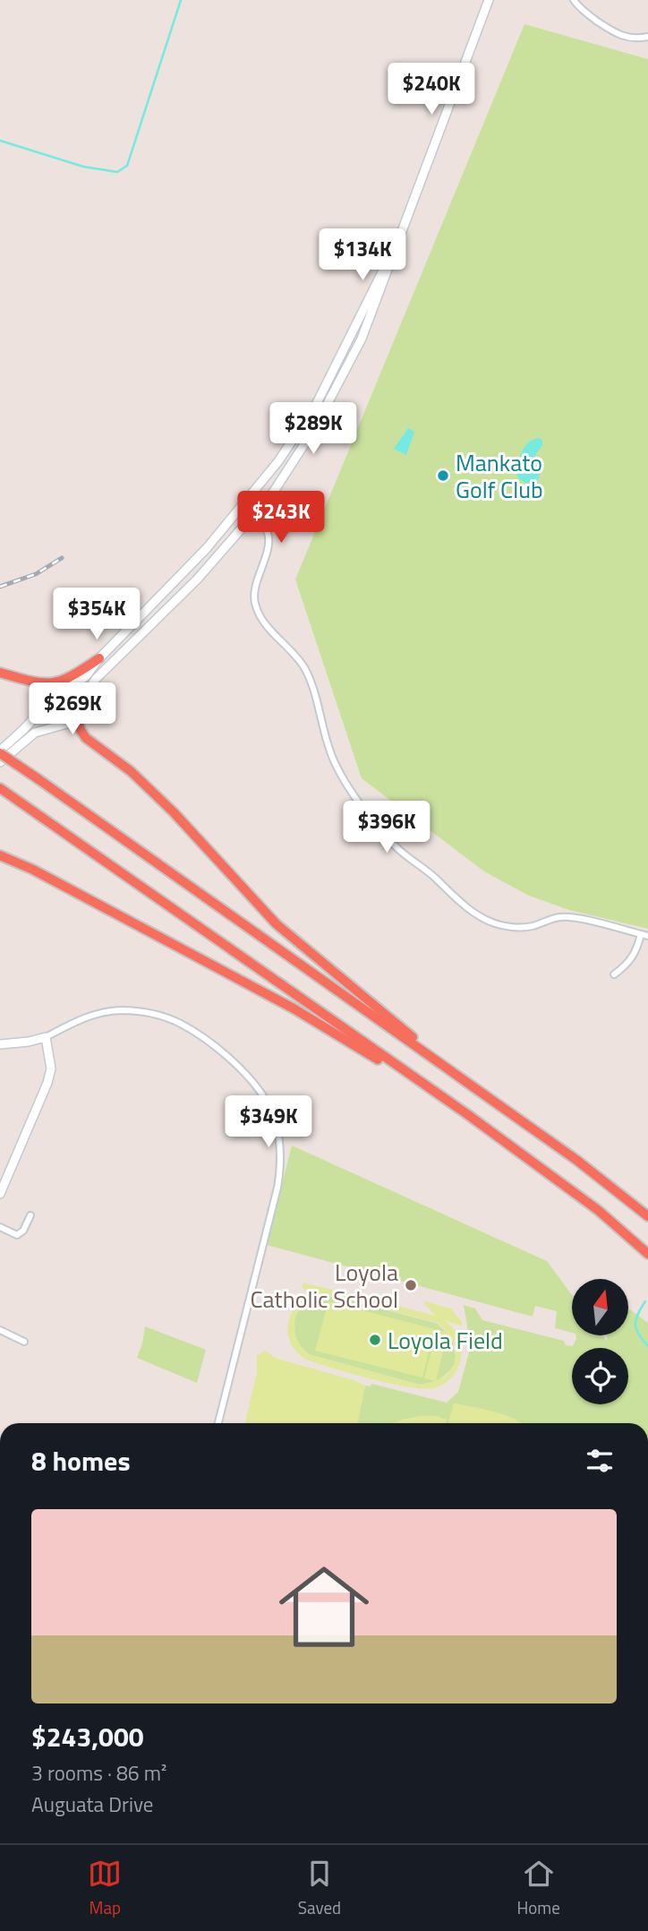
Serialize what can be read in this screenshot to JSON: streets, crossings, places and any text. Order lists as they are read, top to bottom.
{
  "places": ["Mankato Golf Club", "Loyola Catholic School", "Loyola Field"],
  "north": "top",
  "page": {
    "price": [
      "$240K",
      "$134K",
      "$289K",
      "$243K",
      "$354K",
      "$269K",
      "$396K",
      "$349K"
    ],
    "heading": "8 homes",
    "list": [
      {
        "name": "$243,000",
        "note": "3 rooms · 86 m² · Auguata Drive"
      }
    ],
    "tabs": ["Map", "Saved", "Home"]
  }
}
